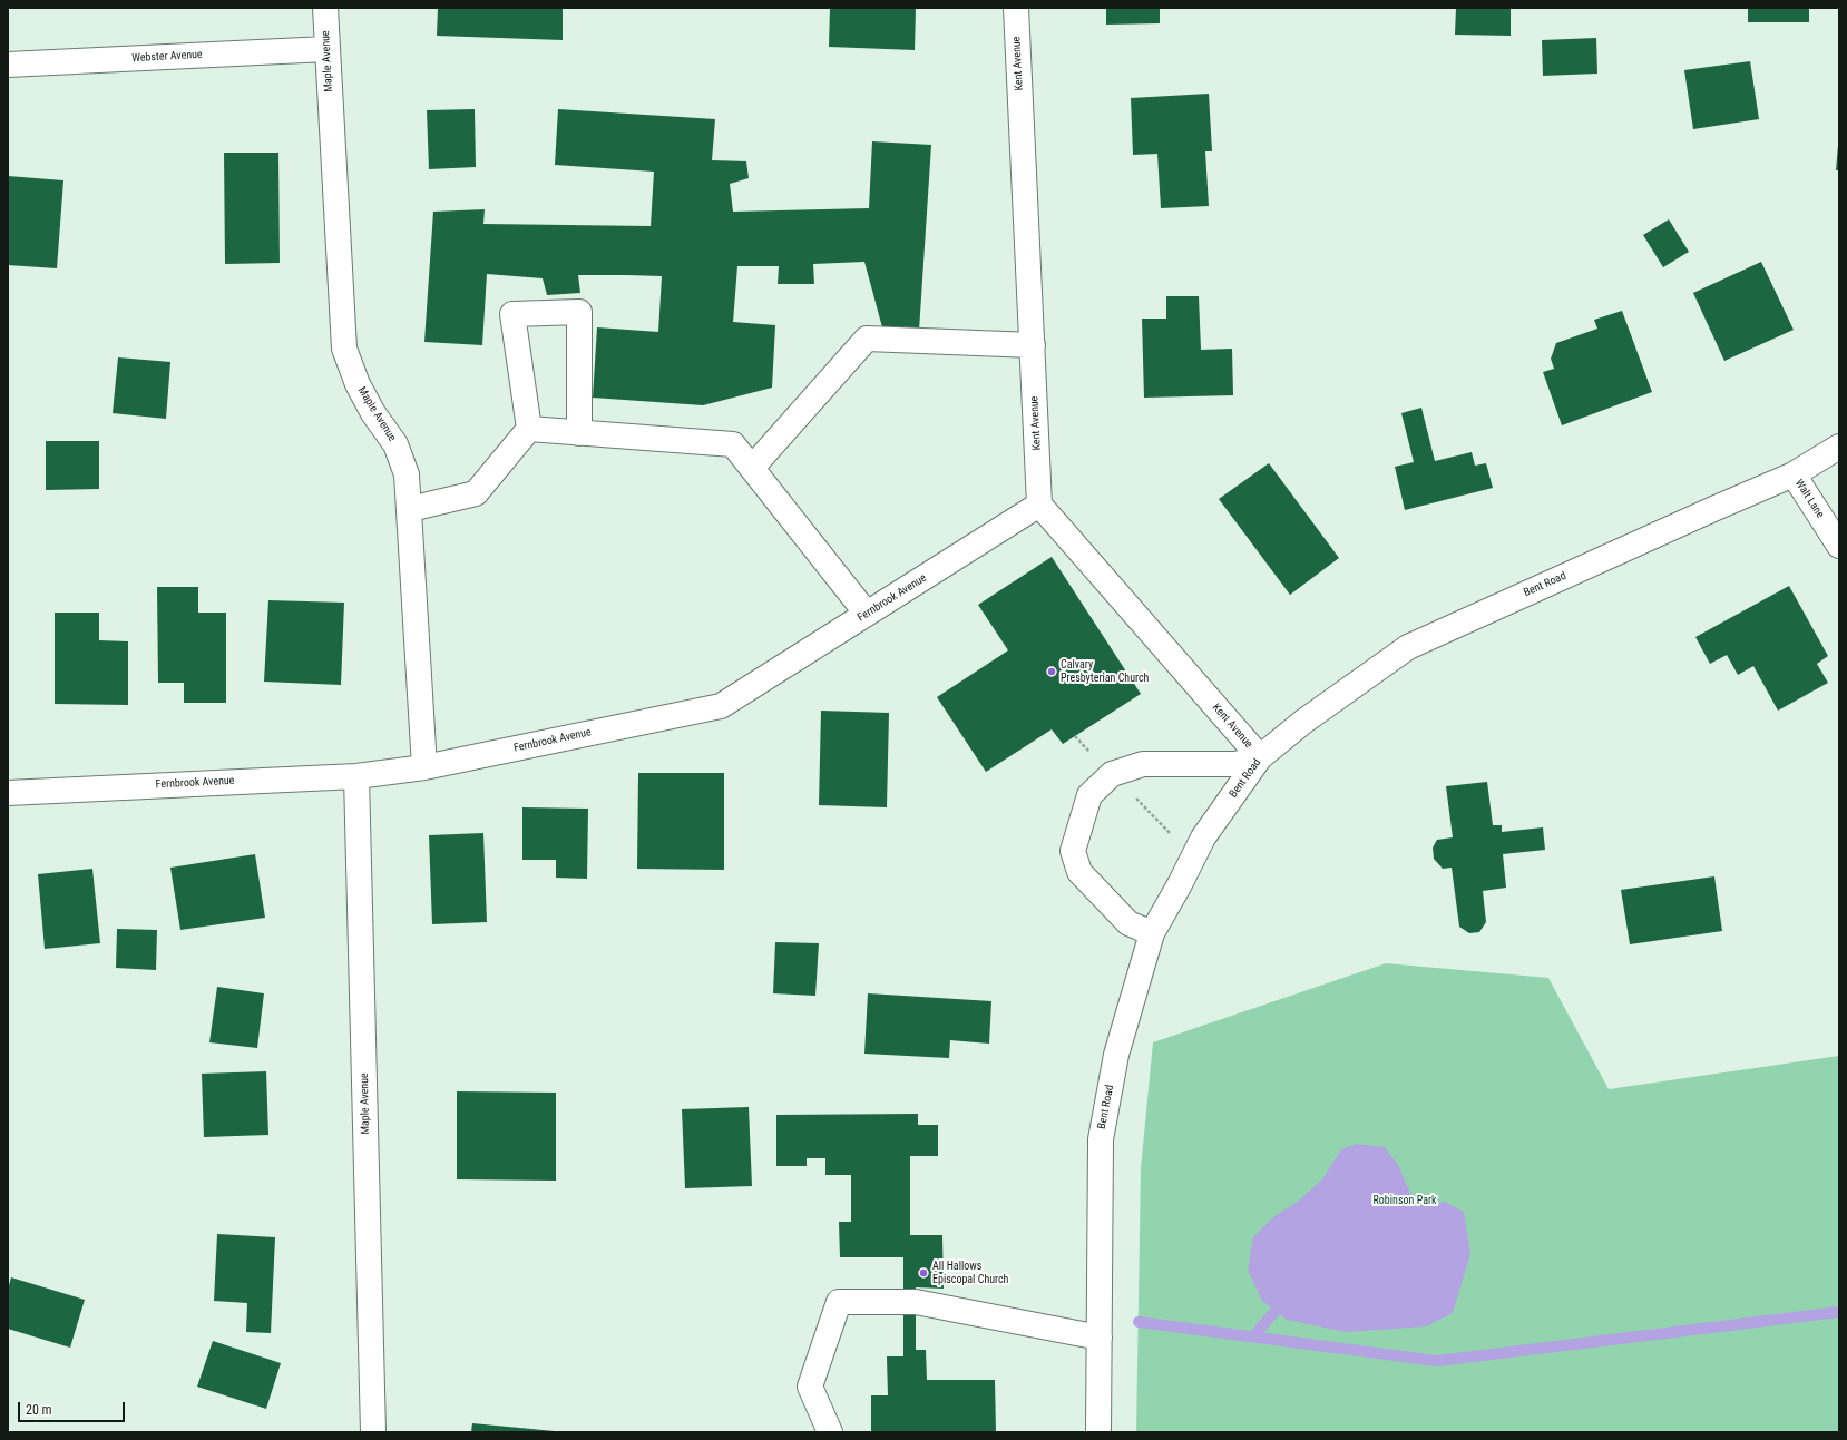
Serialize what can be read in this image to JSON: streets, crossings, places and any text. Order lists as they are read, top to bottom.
{
  "streets": {
    "street": [
      "Webster Avenue",
      "Maple Avenue",
      "Kent Avenue",
      "Walt Lane",
      "Bent Road",
      "Fernbrook Avenue"
    ]
  },
  "crossings": [
    ["Webster Avenue", "Maple Avenue"],
    ["Maple Avenue", "Fernbrook Avenue"],
    ["Kent Avenue", "Bent Road"],
    ["Kent Avenue", "Fernbrook Avenue"],
    ["Walt Lane", "Bent Road"]
  ],
  "parks": ["Robinson Park"],
  "places": ["Calvary Presbyterian Church", "All Hallows Episcopal Church"],
  "scale_bar": "20 m"
}
